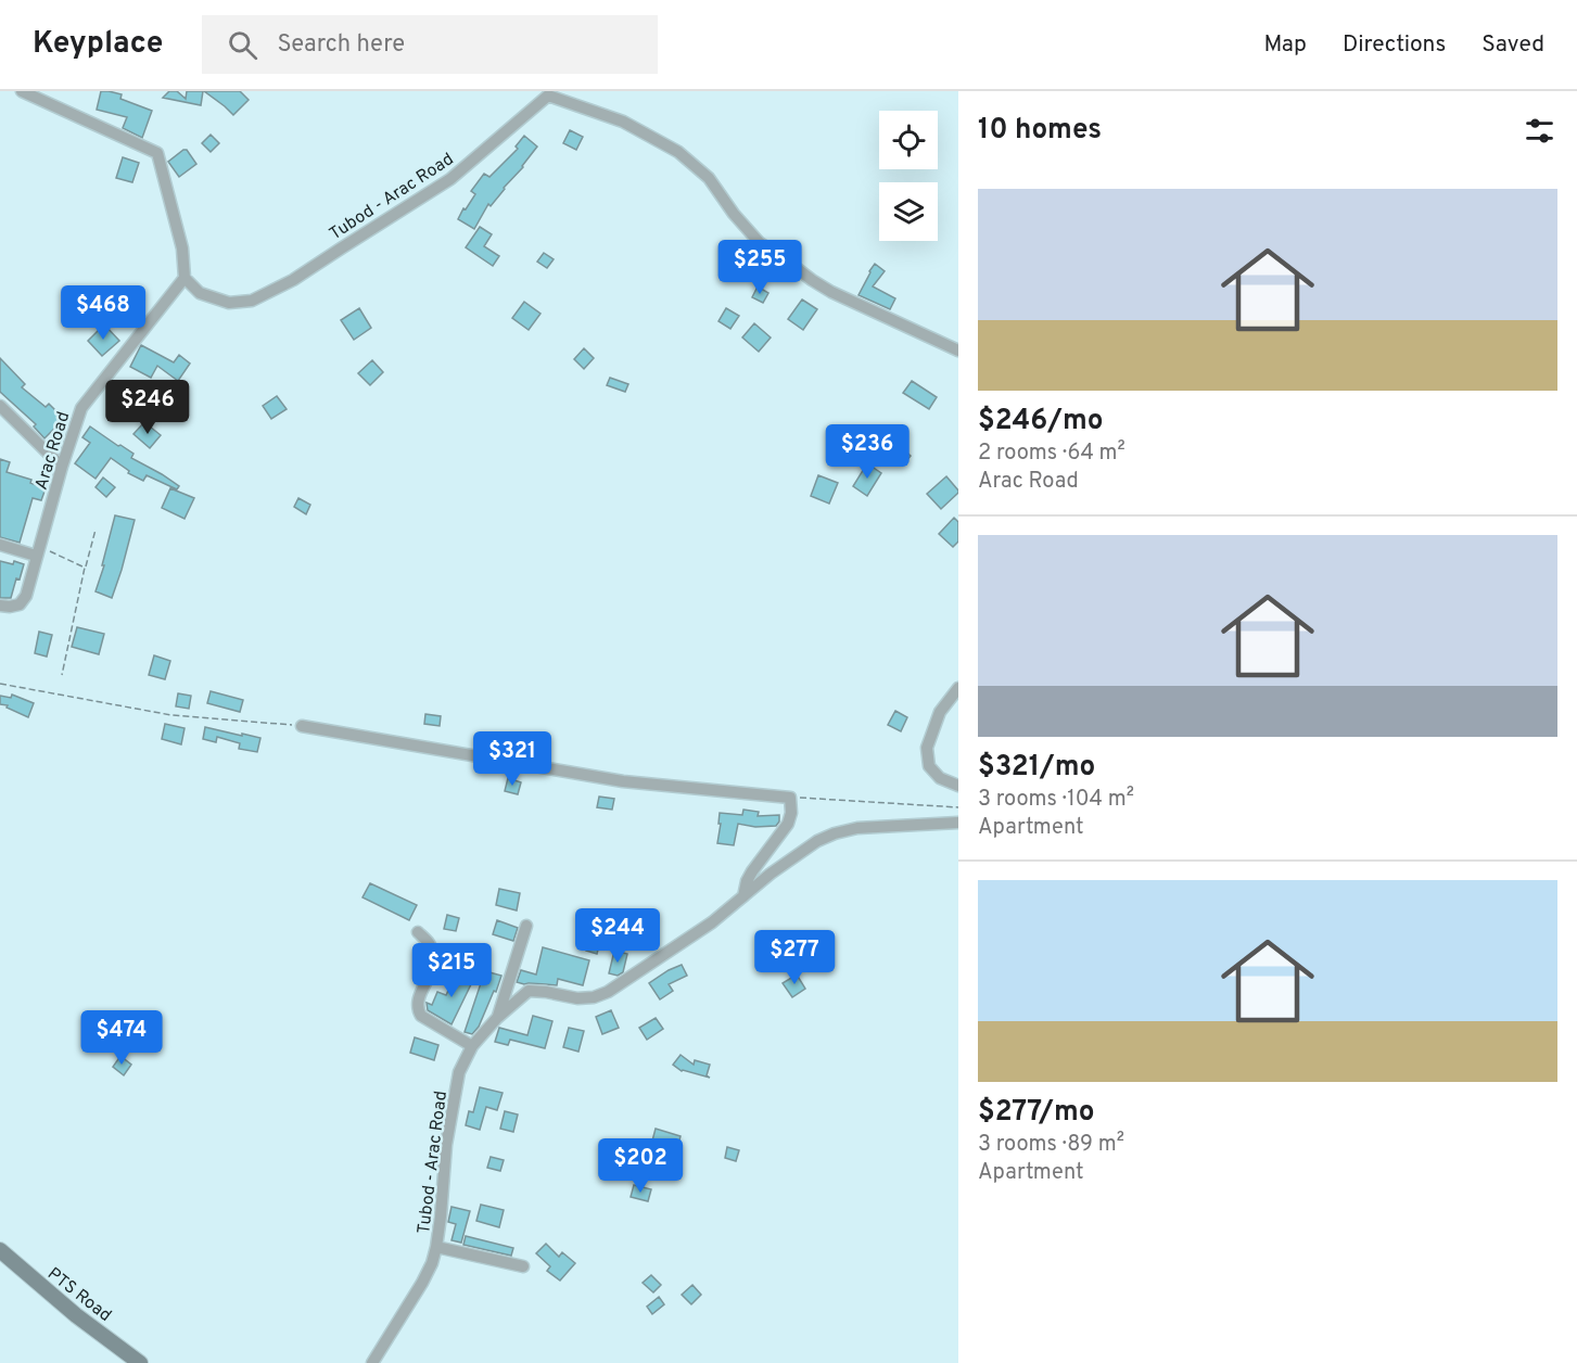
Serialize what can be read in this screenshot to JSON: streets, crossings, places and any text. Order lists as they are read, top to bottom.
{
  "streets": {
    "main road": ["PTS Road"],
    "street": ["Tubod - Arac Road", "Arac Road"]
  },
  "crossings": [
    ["Tubod - Arac Road", "Arac Road"]
  ],
  "page": {
    "header": "Keyplace",
    "search": "Search here",
    "nav": ["Map", "Directions", "Saved"],
    "heading": "10 homes",
    "list": [
      {
        "name": "$246/mo",
        "note": "2 rooms · 64 m² · Arac Road"
      },
      {
        "name": "$321/mo",
        "note": "3 rooms · 104 m² · Apartment"
      },
      {
        "name": "$277/mo",
        "note": "3 rooms · 89 m² · Apartment"
      }
    ],
    "price": [
      "$255",
      "$468",
      "$246",
      "$236",
      "$321",
      "$244",
      "$277",
      "$215",
      "$474",
      "$202"
    ]
  }
}
